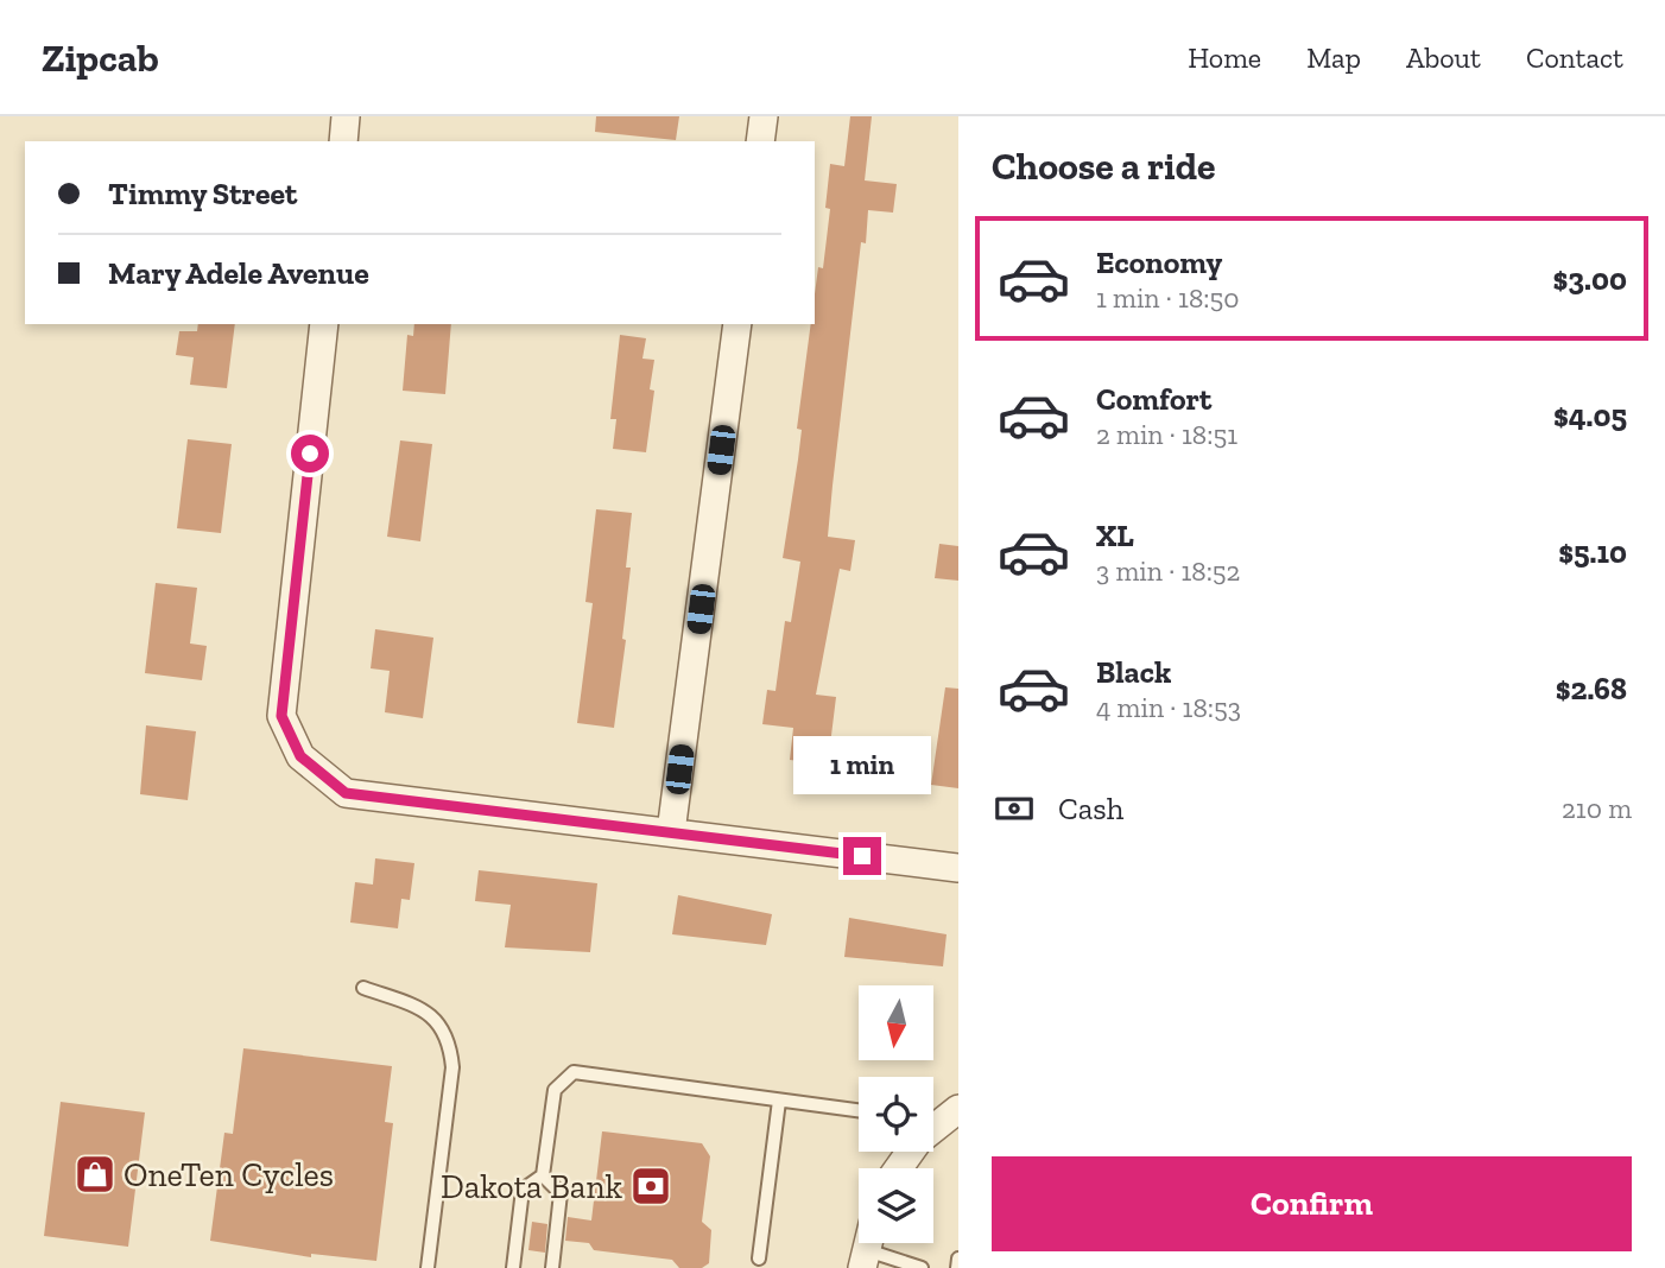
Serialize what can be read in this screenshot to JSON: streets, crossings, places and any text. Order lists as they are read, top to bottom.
{
  "places": {
    "shop": ["OneTen Cycles"],
    "bank": ["Dakota Bank"]
  },
  "north": "bottom",
  "page": {
    "header": "Zipcab",
    "nav": [
      "Home",
      "Map",
      "About",
      "Contact"
    ],
    "heading": "Choose a ride",
    "banner": ["Timmy Street", "Mary Adele Avenue"],
    "list": [
      {
        "name": "Economy",
        "note": "1 min · 18:50",
        "value": "$3.00"
      },
      {
        "name": "Comfort",
        "note": "2 min · 18:51",
        "value": "$4.05"
      },
      {
        "name": "XL",
        "note": "3 min · 18:52",
        "value": "$5.10"
      },
      {
        "name": "Black",
        "note": "4 min · 18:53",
        "value": "$2.68"
      }
    ],
    "bubble": "1 min",
    "pay": ["Cash", "210 m"],
    "buttons": "Confirm"
  }
}
